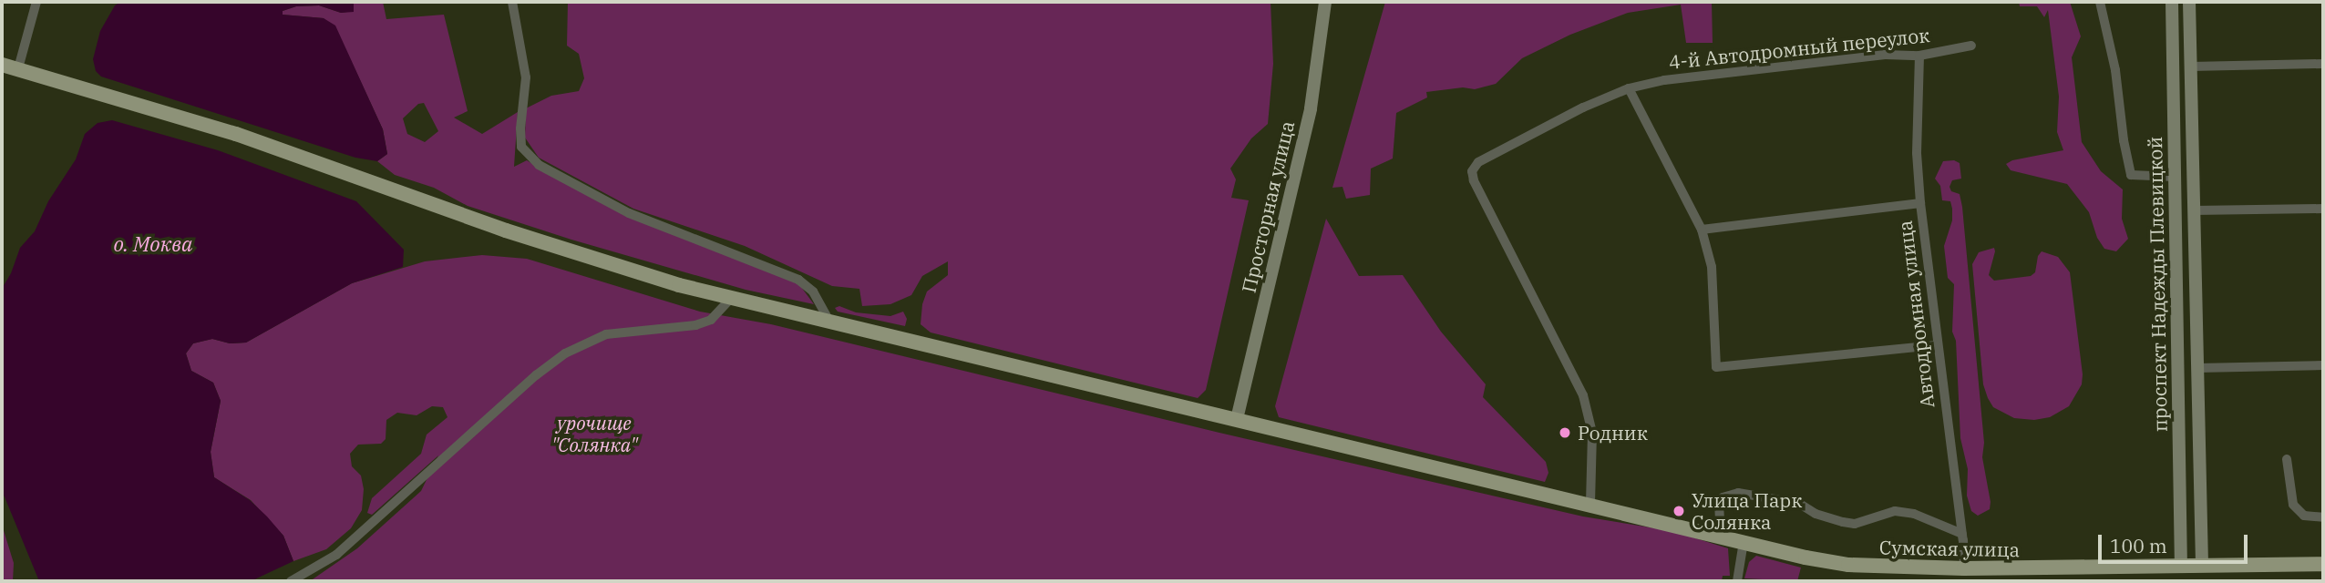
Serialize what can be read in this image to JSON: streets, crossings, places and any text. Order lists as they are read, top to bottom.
{
  "streets": {
    "main road": ["Просторная улица", "проспект Надежды Плевицкой", "Сумская улица"],
    "street": ["4-й Автодромный переулок", "Автодромная улица"]
  },
  "crossings": [
    ["4-й Автодромный переулок", "Автодромная улица"],
    ["4-й Автодромный переулок", "Сумская улица"],
    ["Просторная улица", "Сумская улица"],
    ["проспект Надежды Плевицкой", "Сумская улица"],
    ["Автодромная улица", "Сумская улица"]
  ],
  "water": ["о. Моква"],
  "parks": ["урочище \"Солянка\""],
  "places": ["Родник", "Улица Парк Солянка"],
  "scale_bar": "100 m"
}
